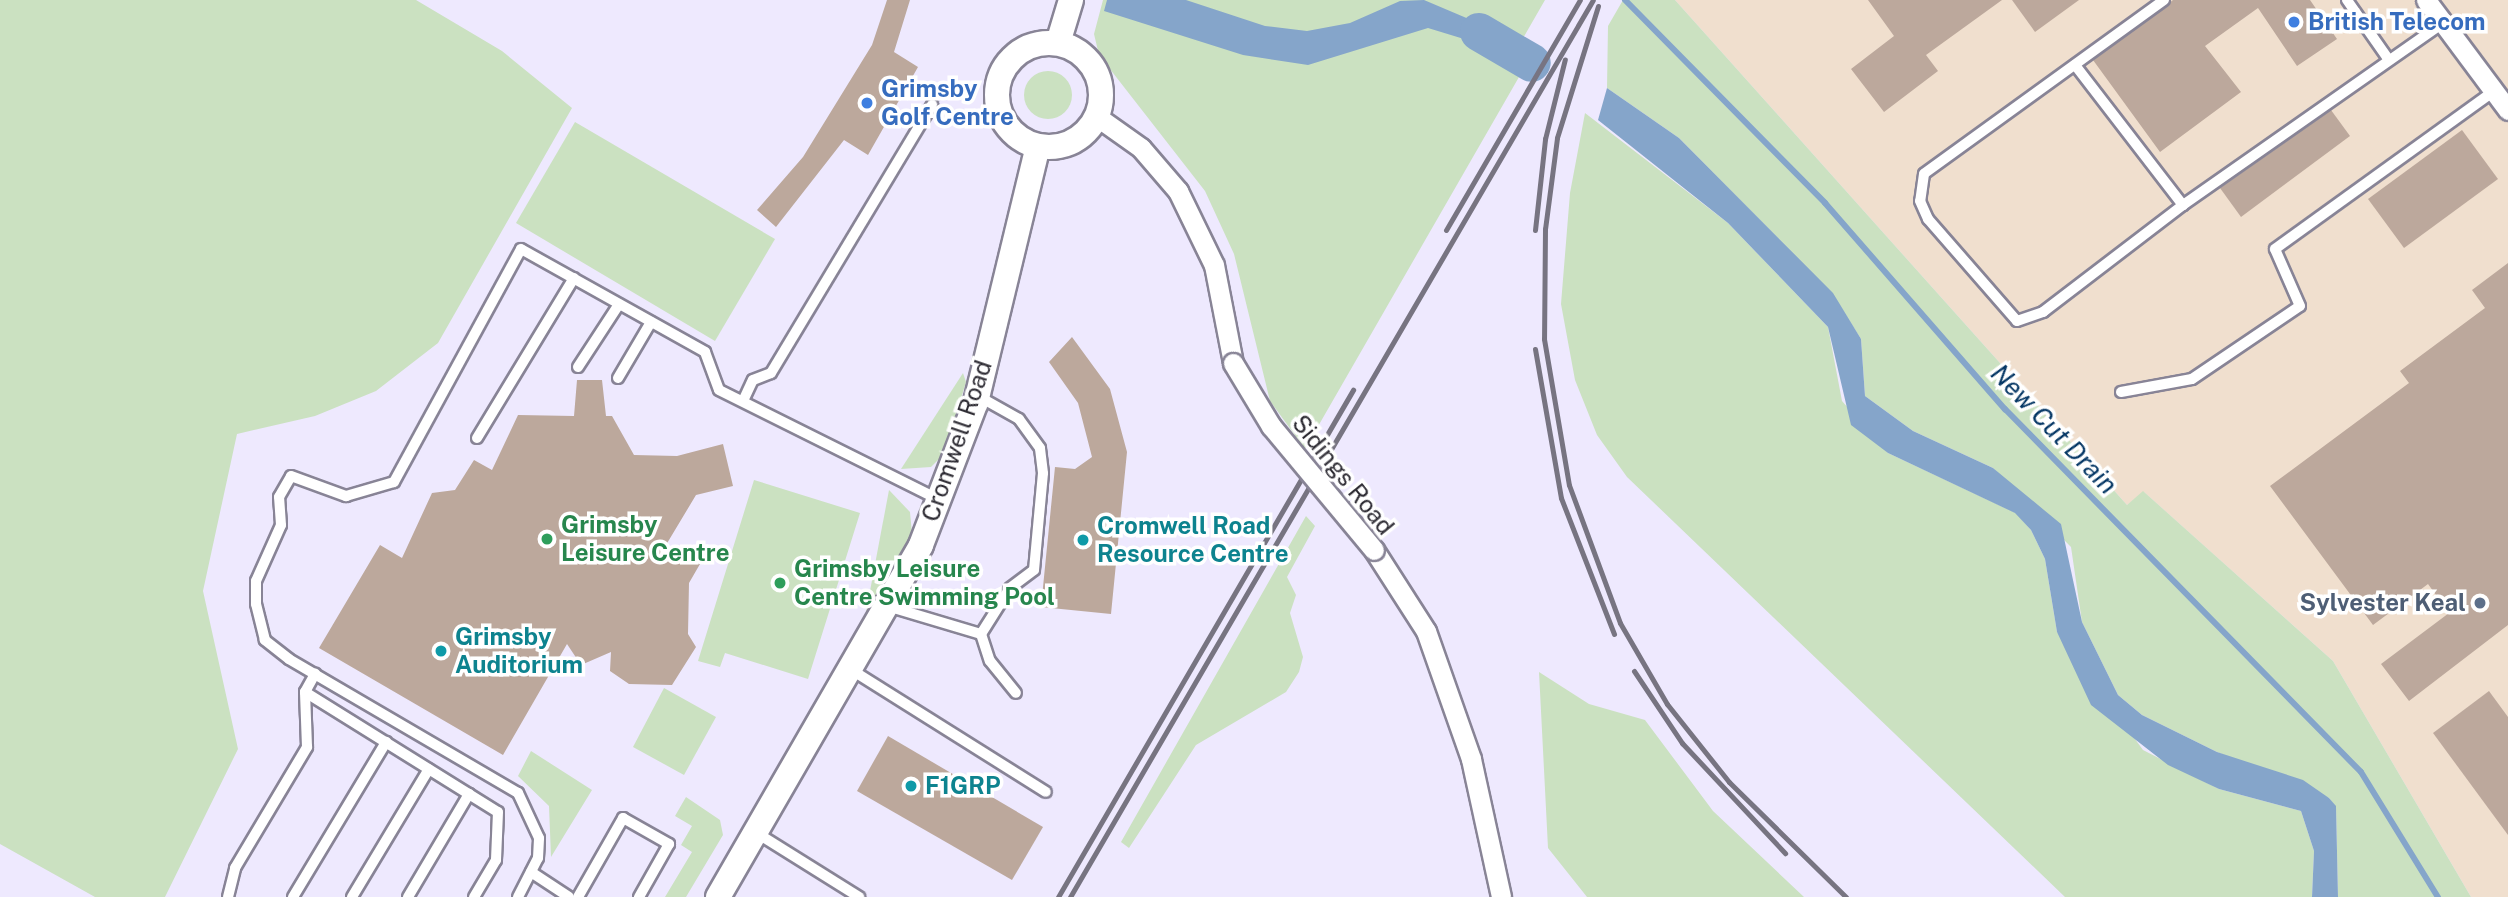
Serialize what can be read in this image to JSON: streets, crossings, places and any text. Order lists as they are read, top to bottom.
{
  "streets": {
    "street": ["Cromwell Road", "Sidings Road"]
  },
  "crossings": [
    ["Cromwell Road", "Sidings Road"]
  ],
  "water": ["New Cut Drain"],
  "places": [
    "British Telecom",
    "Grimsby Golf Centre",
    "Grimsby Leisure Centre",
    "Cromwell Road Resource Centre",
    "Grimsby Leisure Centre Swimming Pool",
    "Sylvester Keal",
    "Grimsby Auditorium",
    "F1GRP"
  ]
}
